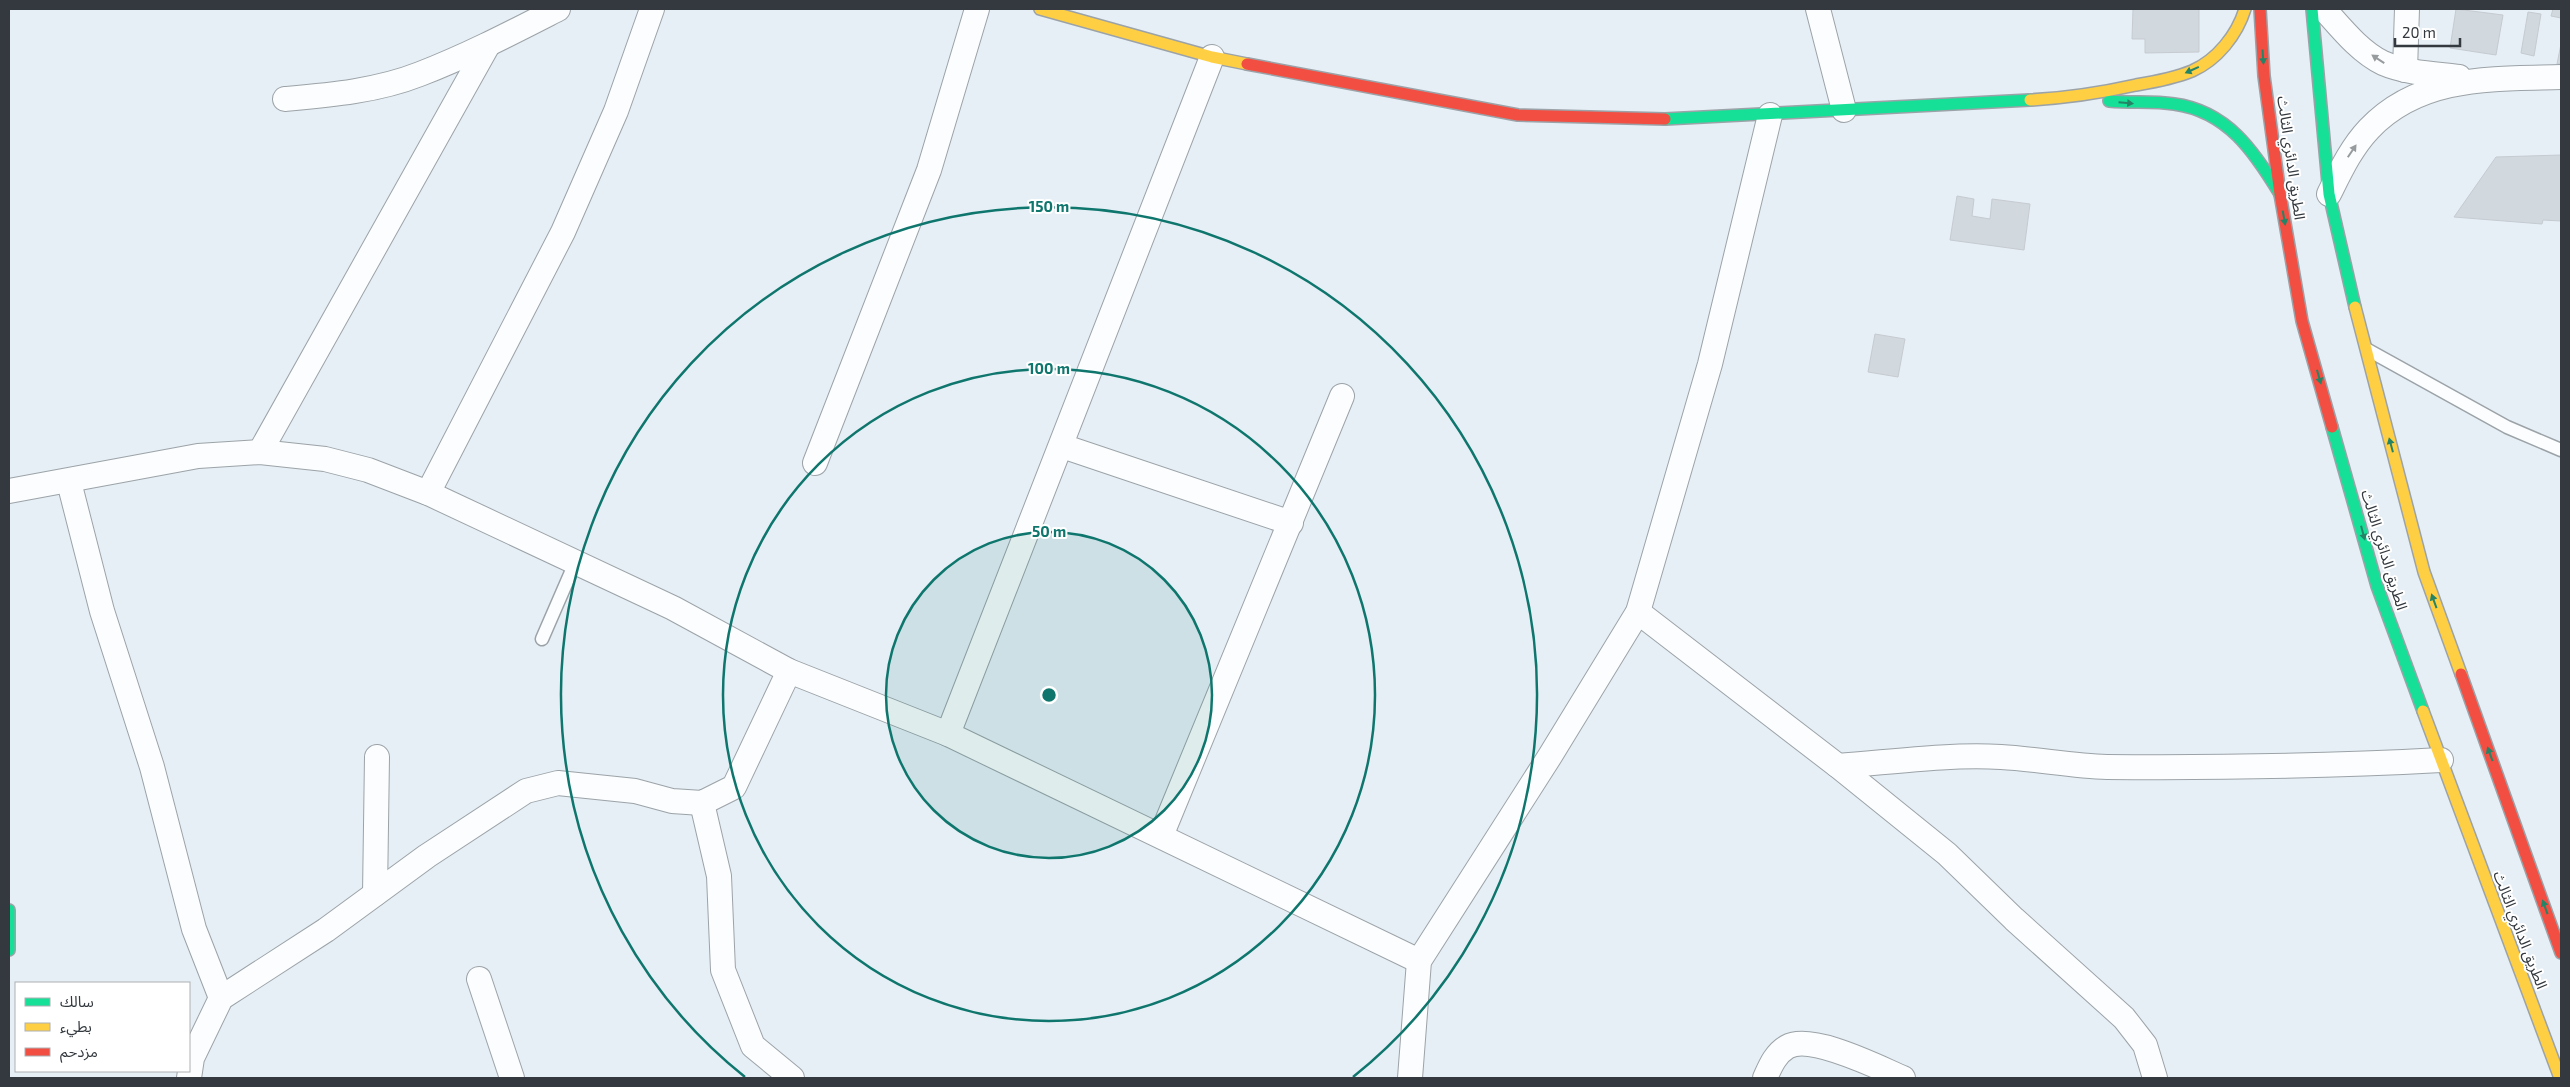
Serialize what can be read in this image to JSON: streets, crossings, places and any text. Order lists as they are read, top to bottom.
{
  "streets": {
    "main road": ["الطريق الدائري الثالث"]
  },
  "legend": ["سالك", "بطيء", "مزدحم"],
  "scale_bar": "20 m",
  "rings": ["150 m", "100 m", "50 m"]
}
